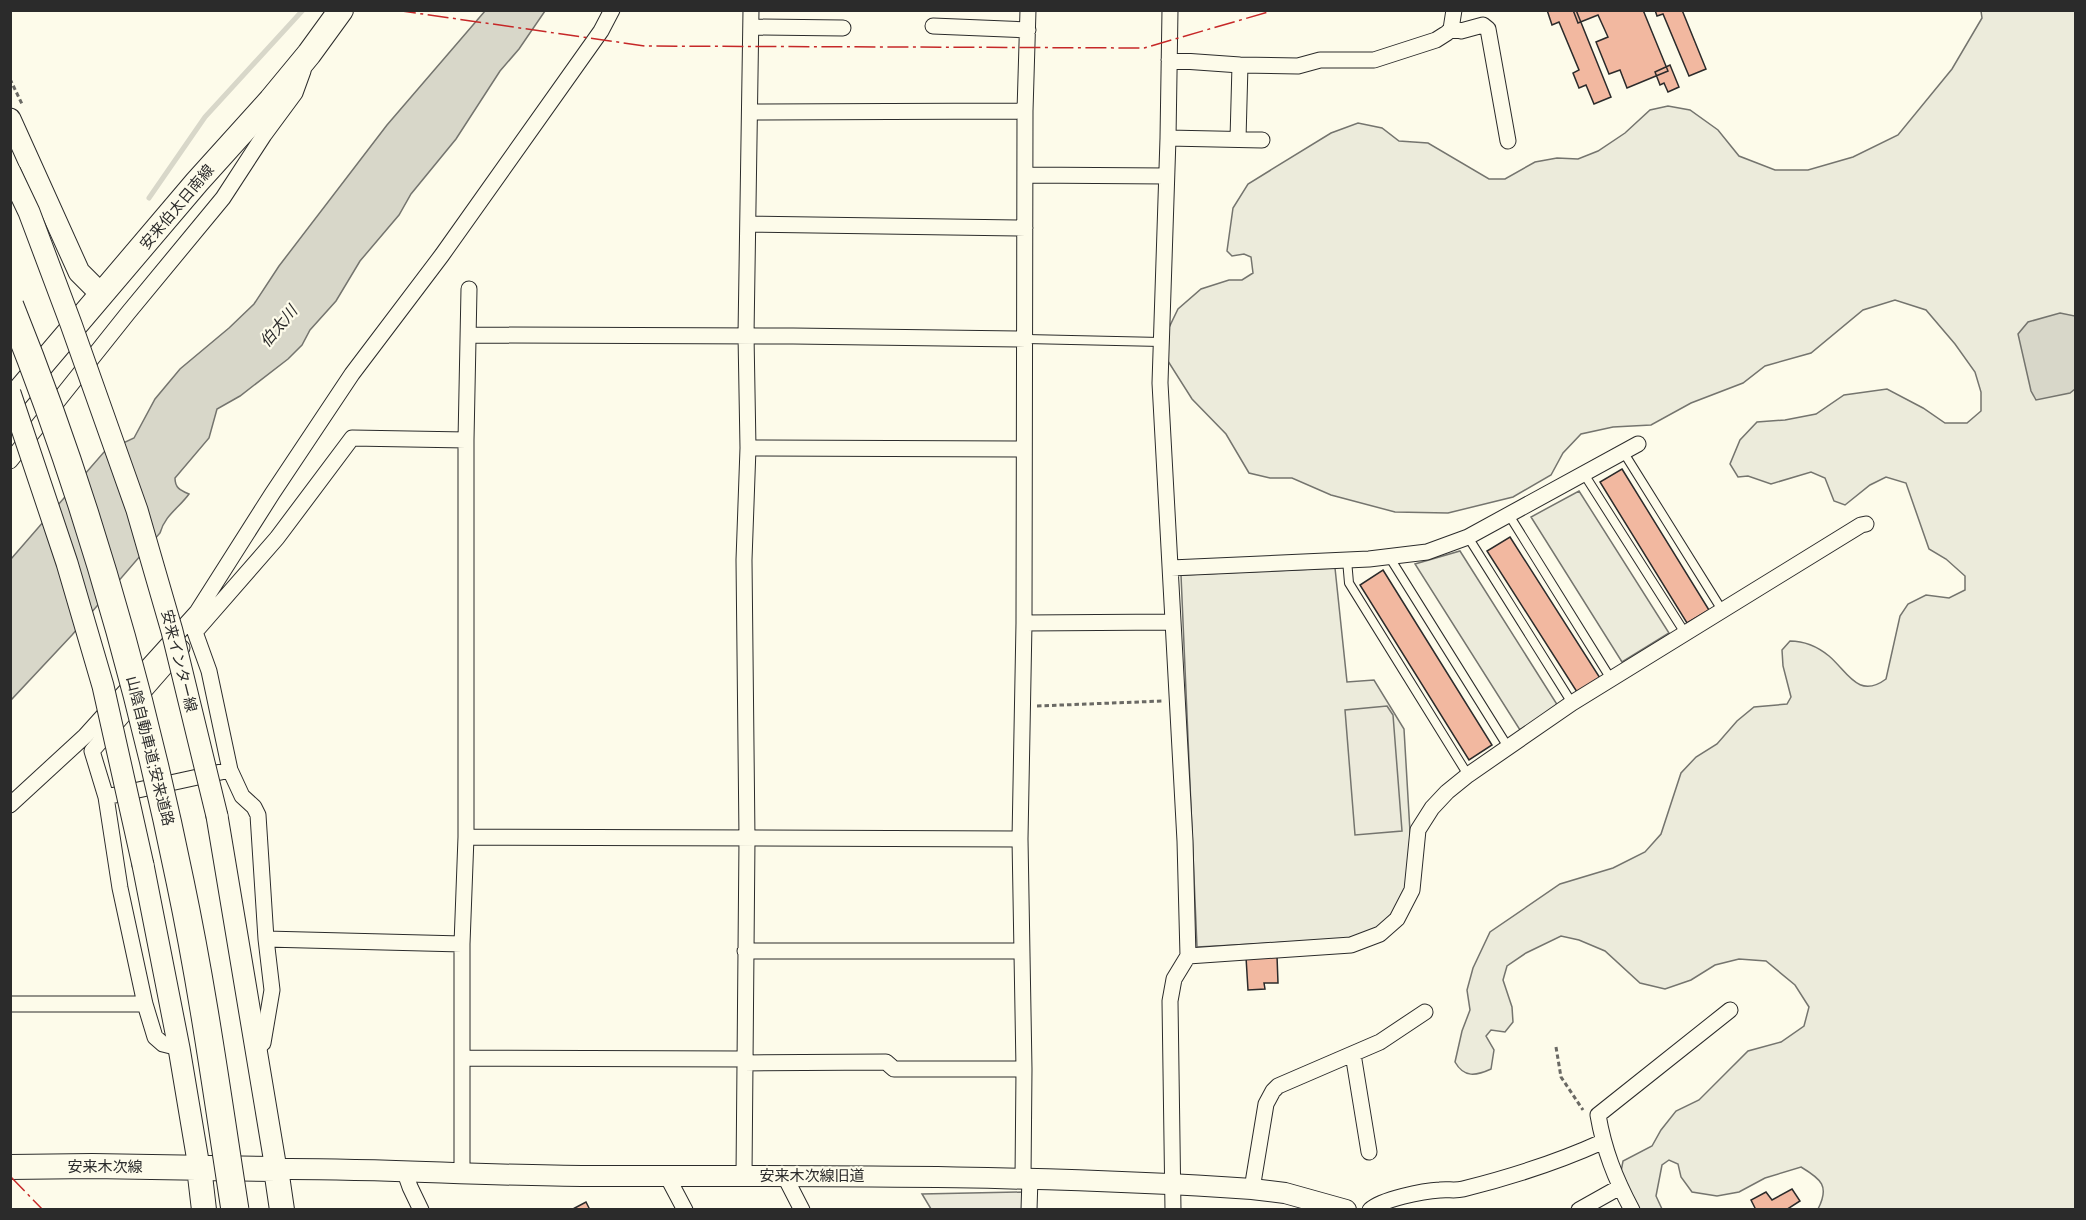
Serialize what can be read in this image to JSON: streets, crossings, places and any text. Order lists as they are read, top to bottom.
{
  "streets": {
    "highway": ["山陰自動車道;安来道路"],
    "main road": ["安来伯太日南線", "安来インター線", "安来木次線"],
    "street": ["安来木次線旧道"]
  },
  "crossings": [
    ["安来インター線", "安来木次線"],
    ["安来インター線", "安来木次線旧道"],
    ["安来木次線", "安来木次線旧道"]
  ],
  "water": ["伯太川"]
}
